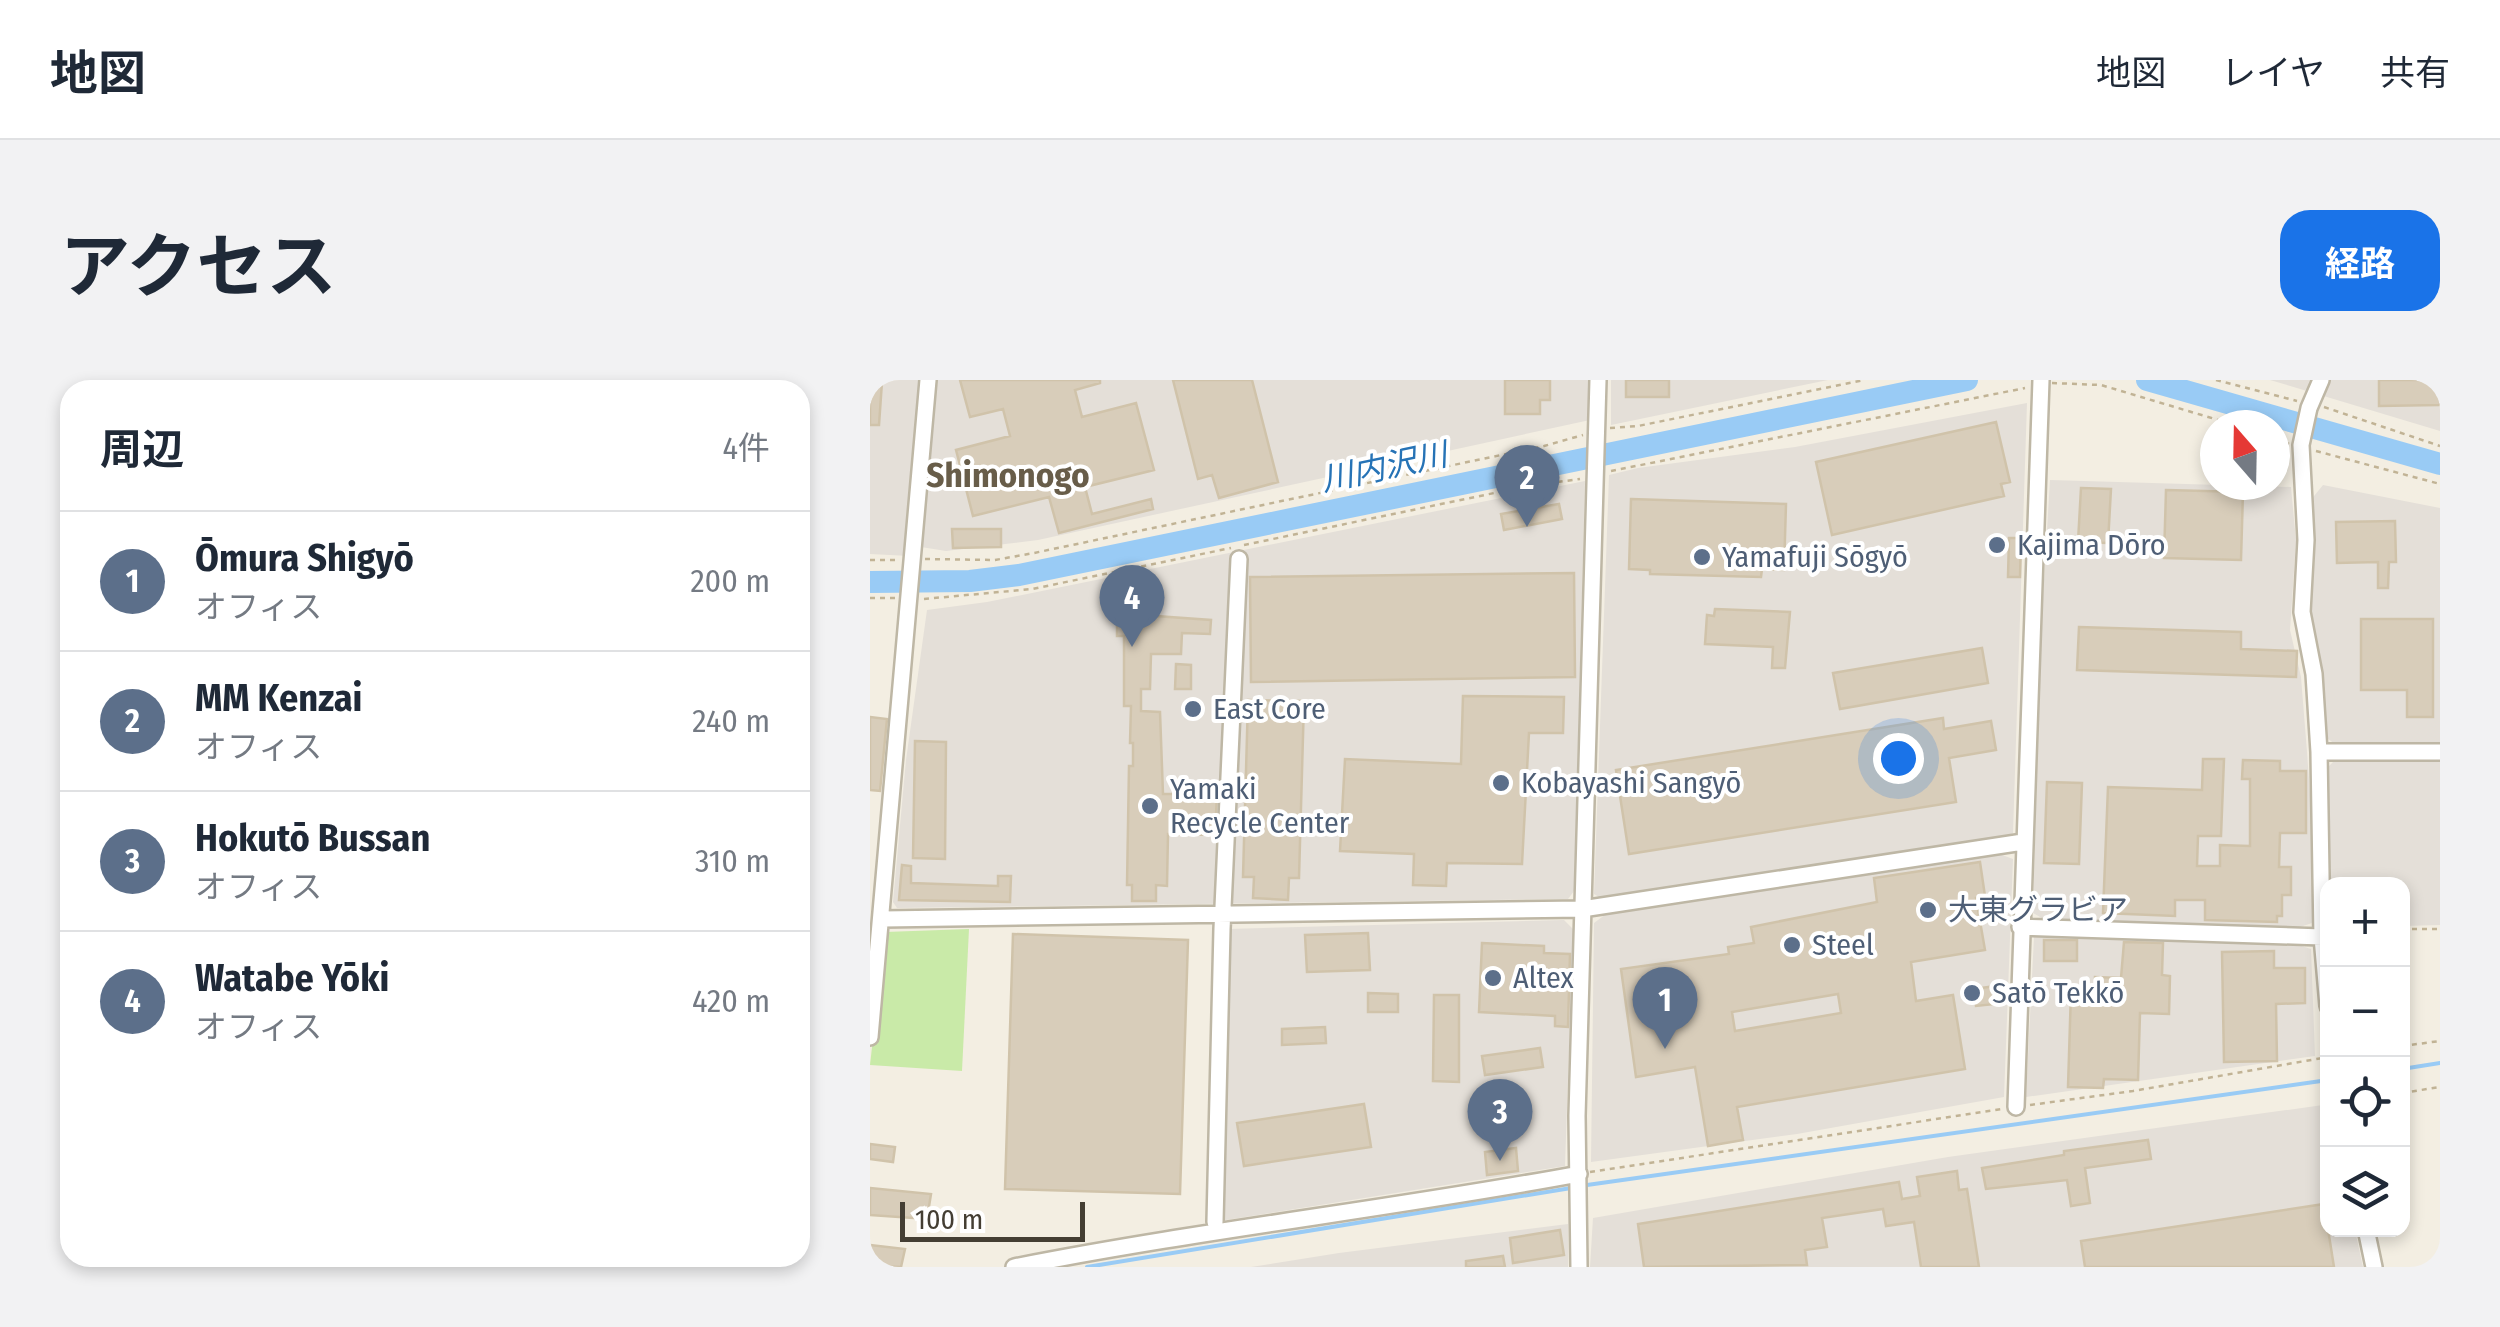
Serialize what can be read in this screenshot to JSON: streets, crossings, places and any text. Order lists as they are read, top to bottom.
{
  "districts": ["Shimonogo"],
  "water": ["川内沢川"],
  "places": [
    "Kajima Dōro",
    "Yamafuji Sōgyō",
    "East Core",
    "Kobayashi Sangyō",
    "Yamaki Recycle Center",
    "大東グラビア",
    "Steel",
    "Altex",
    "Satō Tekkō"
  ],
  "scale_bar": "100 m",
  "north": "top",
  "page": {
    "header": "地図",
    "nav": ["地図", "レイヤ", "共有"],
    "title": "アクセス",
    "buttons": "経路",
    "heading": ["周辺", "4件"],
    "pins": [
      "2",
      "4",
      "1",
      "3"
    ],
    "list": [
      {
        "mark": "1",
        "name": "Ōmura Shigyō",
        "note": "オフィス",
        "value": "200 m"
      },
      {
        "mark": "2",
        "name": "MM Kenzai",
        "note": "オフィス",
        "value": "240 m"
      },
      {
        "mark": "3",
        "name": "Hokutō Bussan",
        "note": "オフィス",
        "value": "310 m"
      },
      {
        "mark": "4",
        "name": "Watabe Yōki",
        "note": "オフィス",
        "value": "420 m"
      }
    ],
    "map_buttons": ["+", "−"],
    "scale": "100 m"
  }
}
